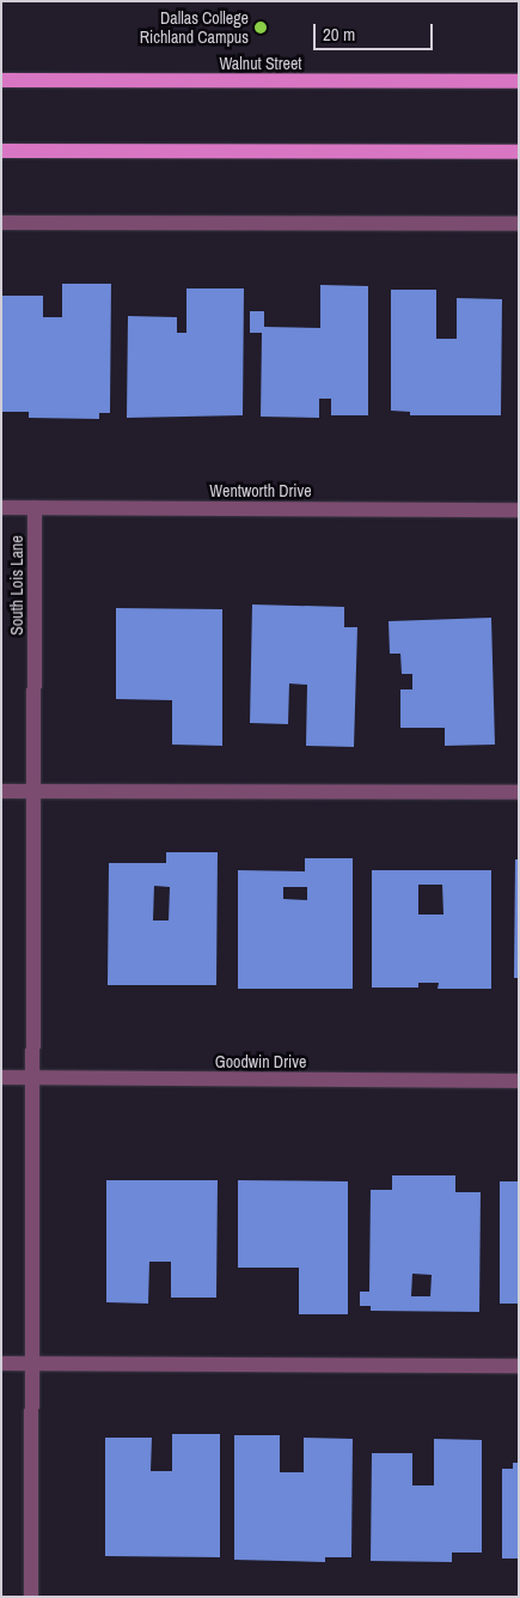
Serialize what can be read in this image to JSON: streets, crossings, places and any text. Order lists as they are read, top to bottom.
{
  "streets": {
    "main road": ["Walnut Street"],
    "street": ["Wentworth Drive", "South Lois Lane", "Goodwin Drive"]
  },
  "crossings": [
    ["Wentworth Drive", "South Lois Lane"],
    ["South Lois Lane", "Goodwin Drive"]
  ],
  "places": ["Dallas College Richland Campus"],
  "scale_bar": "20 m"
}
